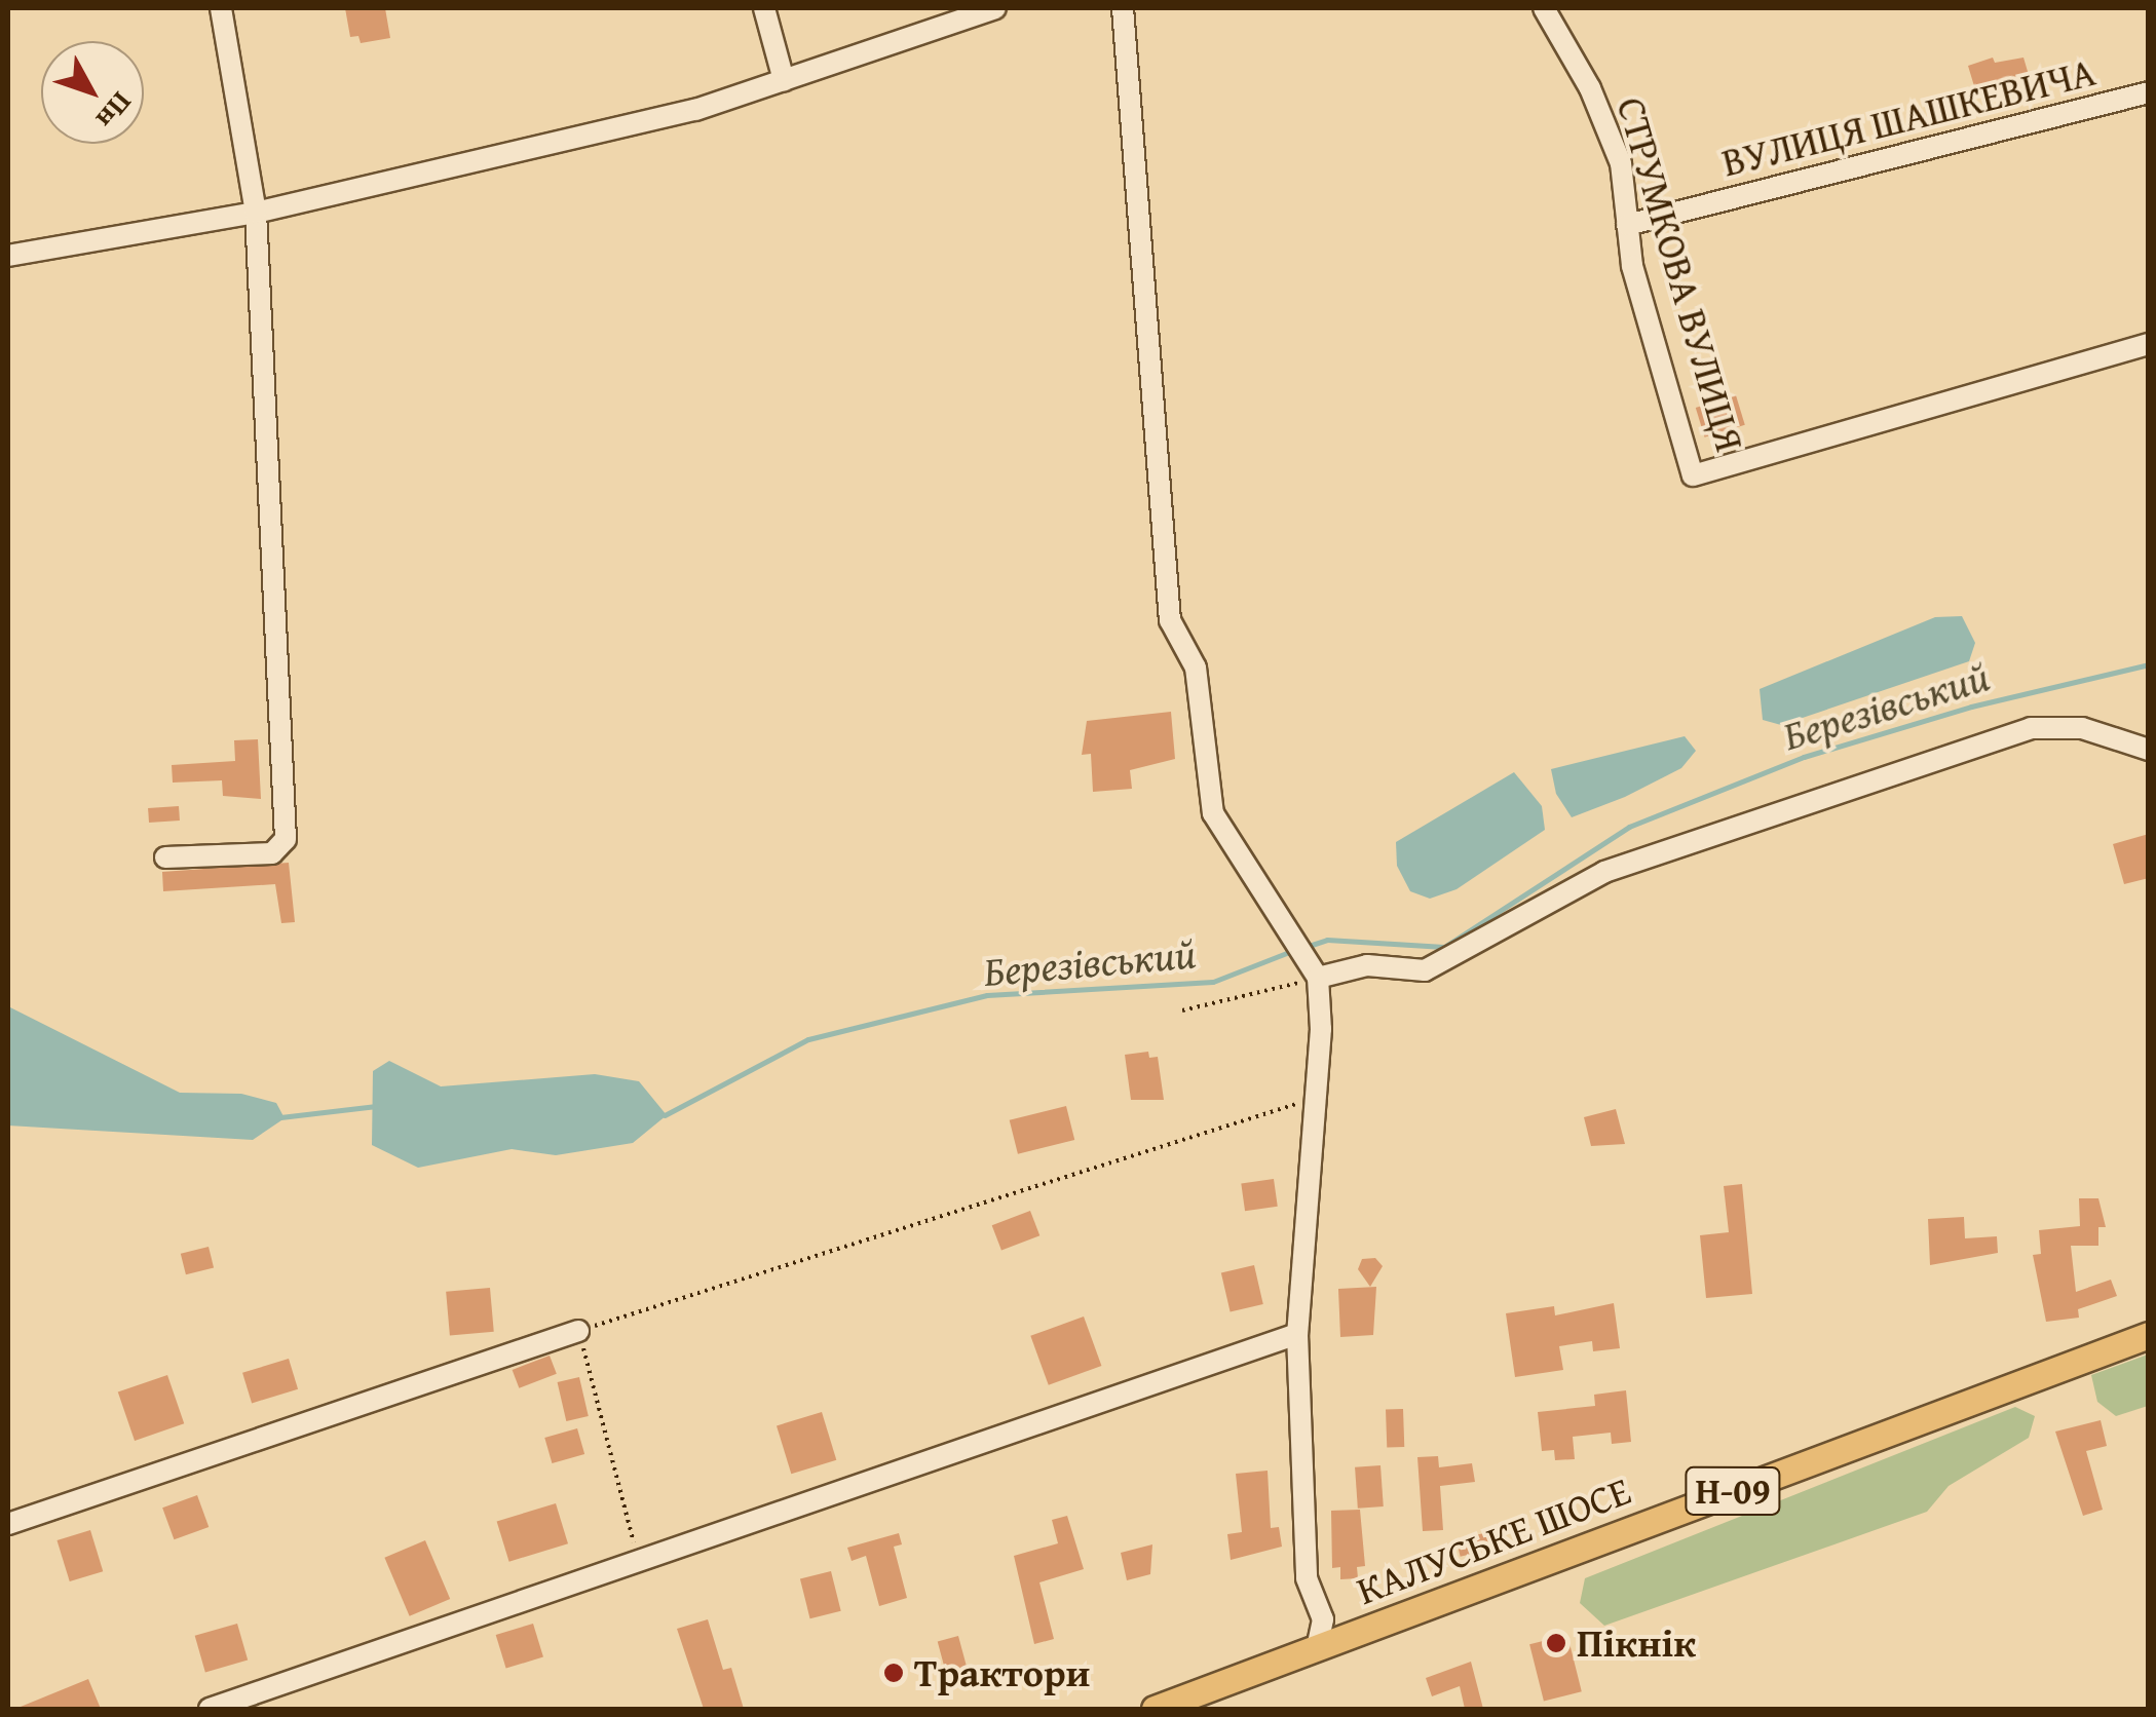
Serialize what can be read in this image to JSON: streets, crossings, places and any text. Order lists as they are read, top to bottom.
{
  "streets": {
    "main road": ["Н-09", "КАЛУСЬКЕ ШОСЕ"],
    "street": ["ВУЛИЦЯ ШАШКЕВИЧА", "СТРУМКОВА ВУЛИЦЯ"]
  },
  "crossings": [
    ["ВУЛИЦЯ ШАШКЕВИЧА", "СТРУМКОВА ВУЛИЦЯ"]
  ],
  "water": ["Березівський"],
  "places": ["Пікнік", "Трактори"],
  "north": "bottom right"
}
